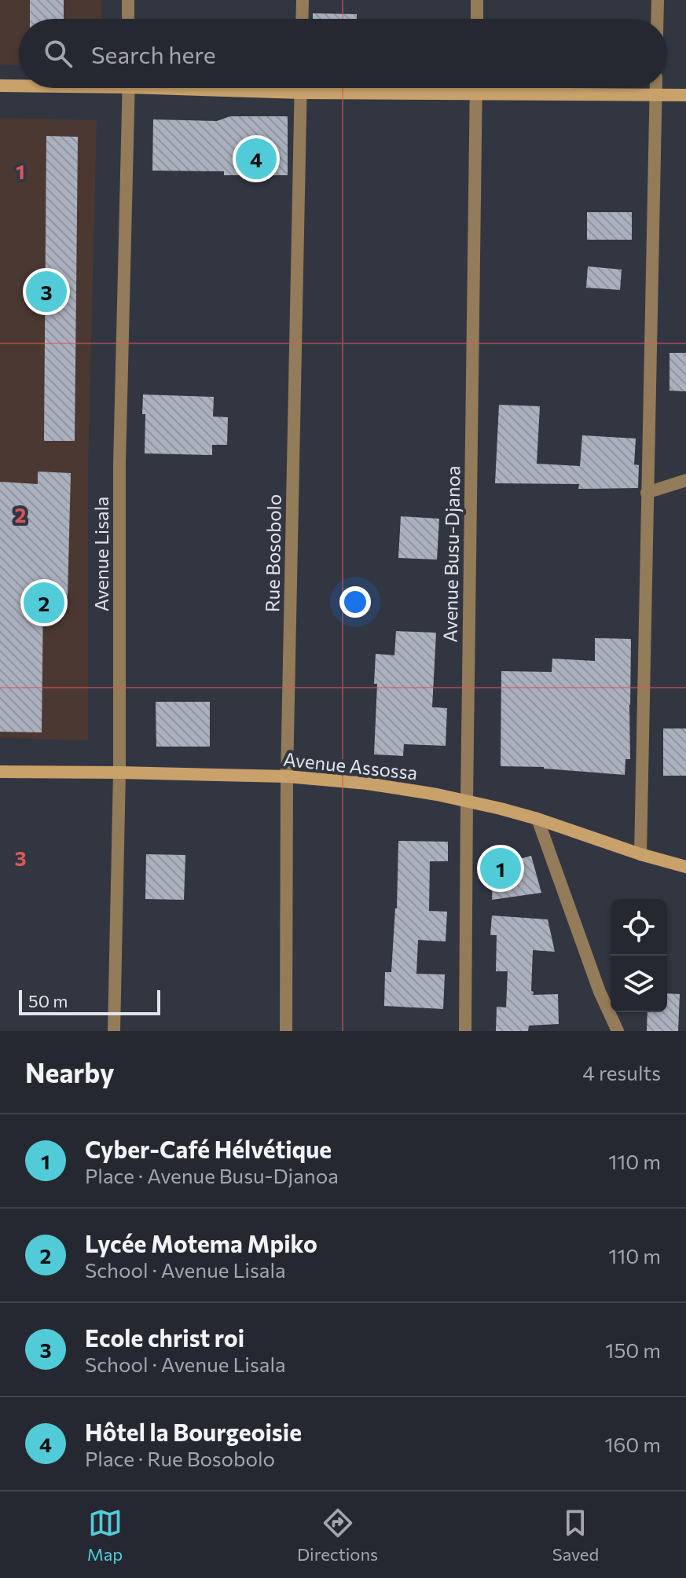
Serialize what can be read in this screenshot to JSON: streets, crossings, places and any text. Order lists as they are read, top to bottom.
{
  "streets": {
    "main road": ["Avenue Assossa"],
    "street": ["Rue Bosobolo", "Avenue Lisala", "Avenue Busu-Djanoa"]
  },
  "crossings": [
    ["Rue Bosobolo", "Avenue Assossa"],
    ["Avenue Lisala", "Avenue Assossa"],
    ["Avenue Busu-Djanoa", "Avenue Assossa"]
  ],
  "scale_bar": "50 m",
  "page": {
    "search": "Search here",
    "pins": [
      "4",
      "3",
      "2",
      "1"
    ],
    "scale": "50 m",
    "heading": ["Nearby", "4 results"],
    "list": [
      {
        "mark": "1",
        "name": "Cyber-Café Hélvétique",
        "note": "Place · Avenue Busu-Djanoa",
        "value": "110 m"
      },
      {
        "mark": "2",
        "name": "Lycée Motema Mpiko",
        "note": "School · Avenue Lisala",
        "value": "110 m"
      },
      {
        "mark": "3",
        "name": "Ecole christ roi",
        "note": "School · Avenue Lisala",
        "value": "150 m"
      },
      {
        "mark": "4",
        "name": "Hôtel la Bourgeoisie",
        "note": "Place · Rue Bosobolo",
        "value": "160 m"
      }
    ],
    "nav": ["Map", "Directions", "Saved"]
  },
  "grid": {
    "rows": ["1", "2", "3"]
  }
}
